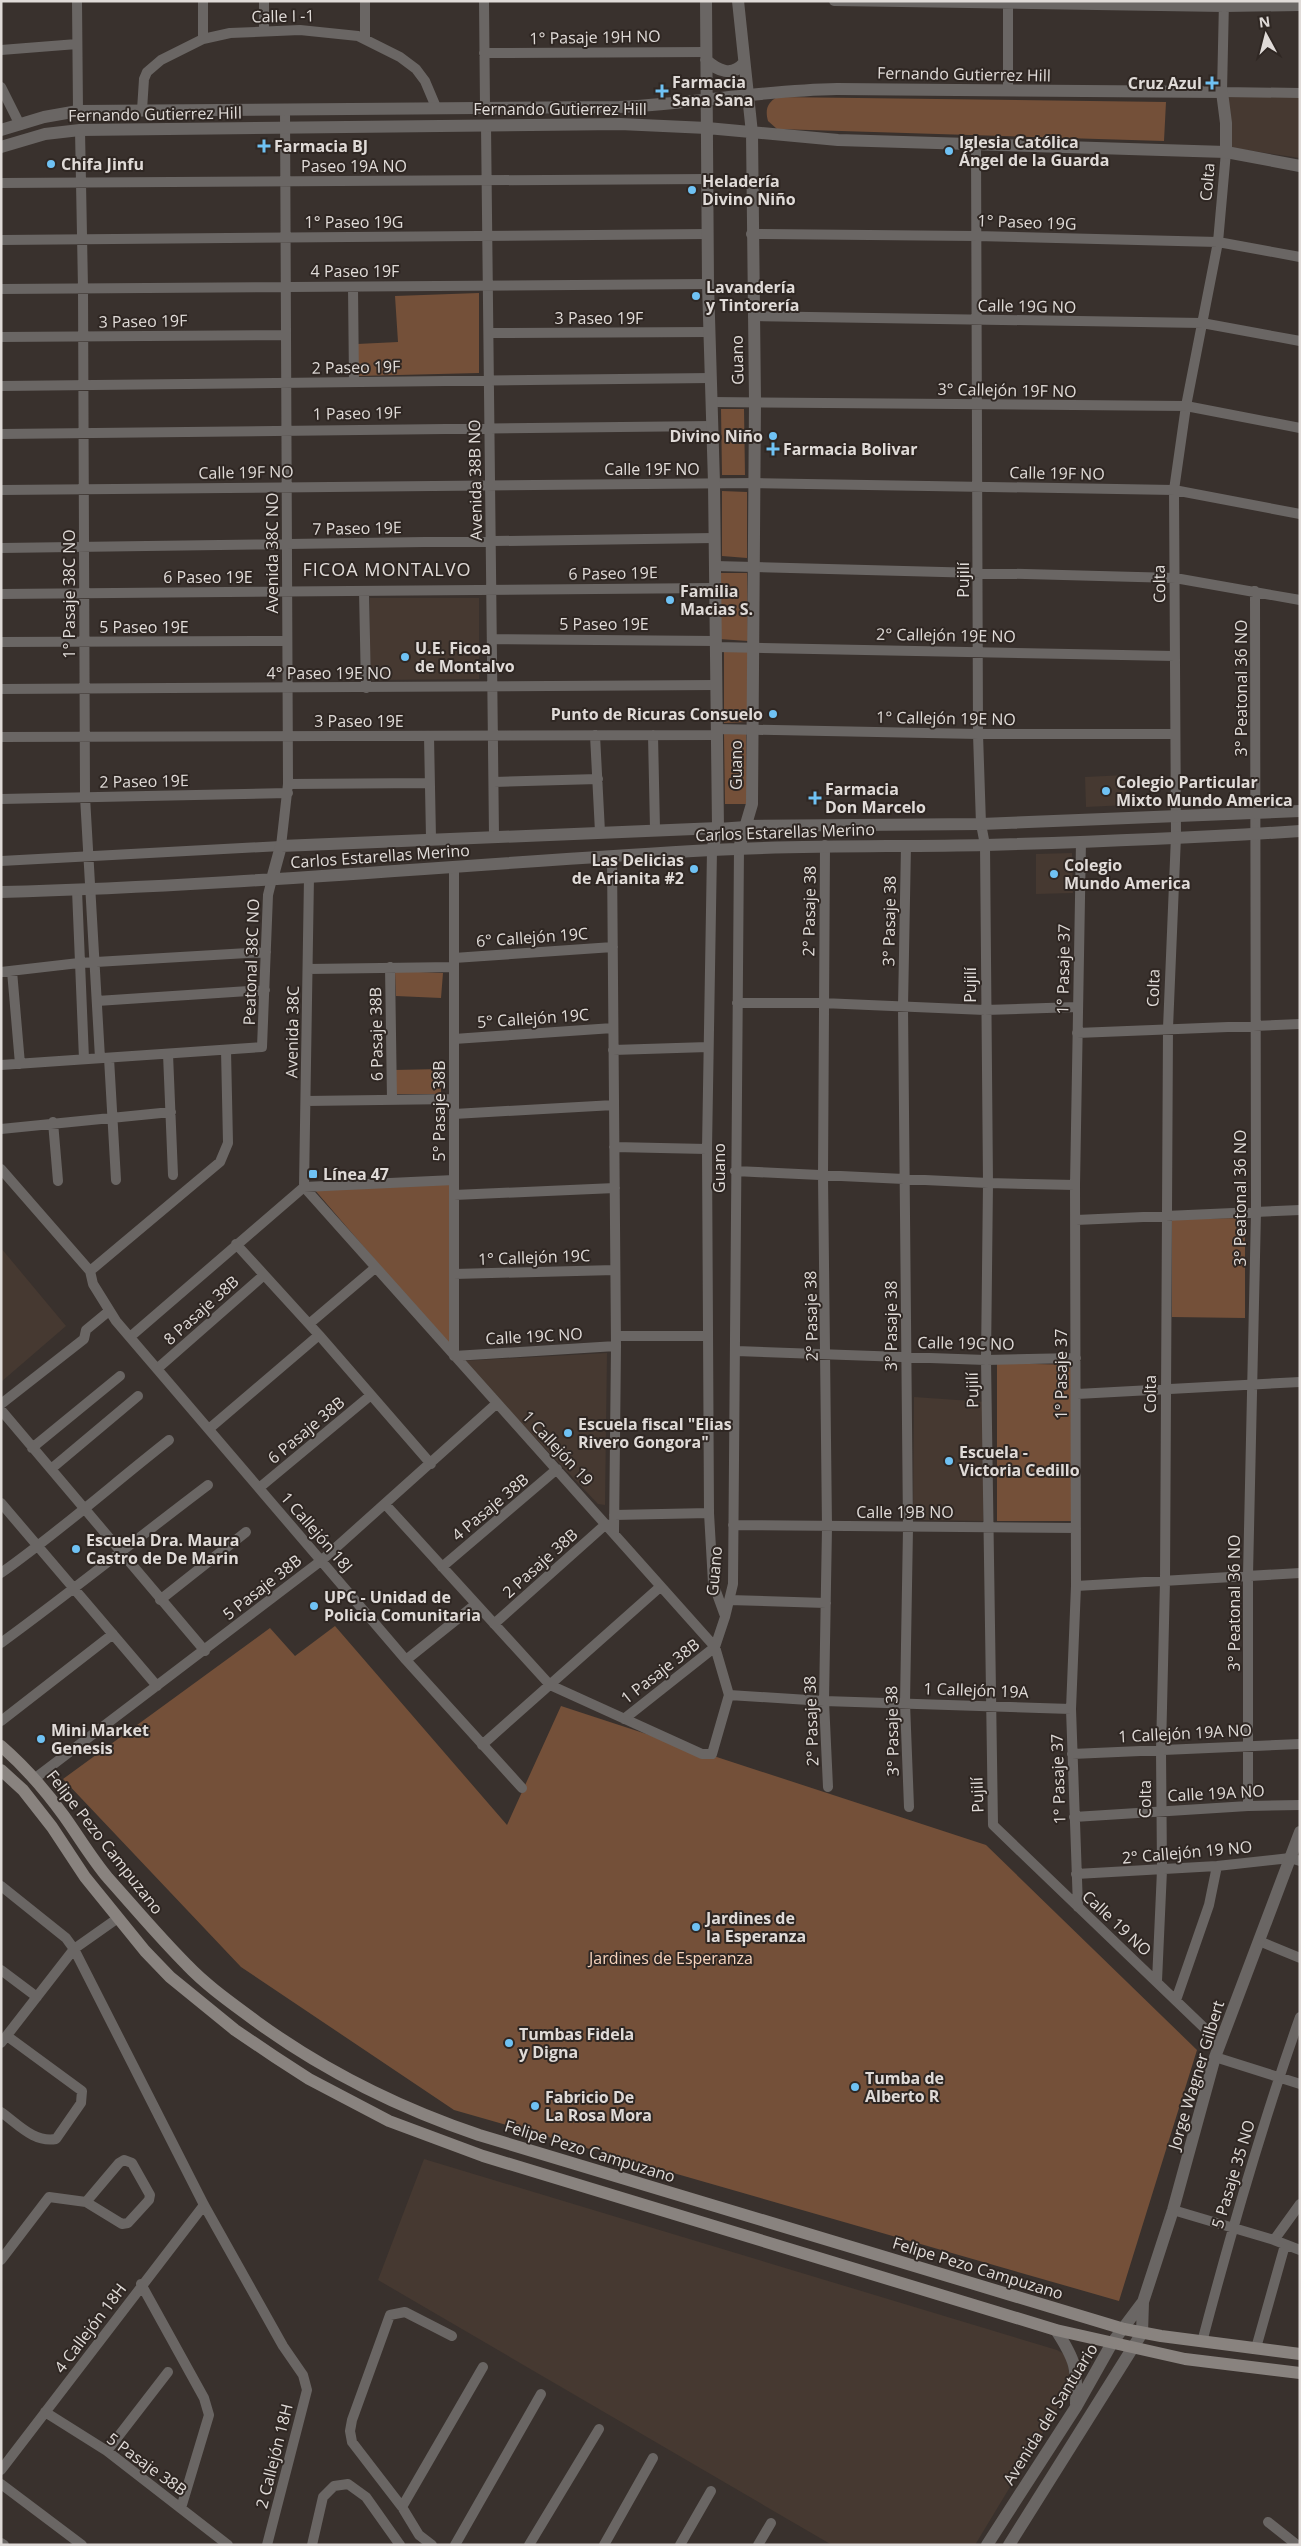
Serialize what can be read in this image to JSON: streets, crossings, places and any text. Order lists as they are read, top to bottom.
{
  "streets": {
    "main road": ["Felipe Pezo Campuzano"],
    "street": [
      "Calle I -1",
      "1° Pasaje 19H NO",
      "Fernando Gutierrez Hill",
      "Paseo 19A NO",
      "Colta",
      "1° Paseo 19G",
      "4 Paseo 19F",
      "Calle 19G NO",
      "3 Paseo 19F",
      "Guano",
      "2 Paseo 19F",
      "3° Callejón 19F NO",
      "1 Paseo 19F",
      "Calle 19F NO",
      "Avenida 38B NO",
      "7 Paseo 19E",
      "Avenida 38C NO",
      "6 Paseo 19E",
      "Pujilí",
      "1° Pasaje 38C NO",
      "5 Paseo 19E",
      "2° Callejón 19E NO",
      "4° Paseo 19E NO",
      "3° Peatonal 36 NO",
      "1° Callejón 19E NO",
      "3 Paseo 19E",
      "2 Paseo 19E",
      "Carlos Estarellas Merino",
      "2° Pasaje 38",
      "3° Pasaje 38",
      "6° Callejón 19C",
      "Peatonal 38C NO",
      "1° Pasaje 37",
      "5° Callejón 19C",
      "Avenida 38C",
      "6 Pasaje 38B",
      "5° Pasaje 38B",
      "1° Callejón 19C",
      "8 Pasaje 38B",
      "Calle 19C NO",
      "1 Callejón 19",
      "4 Pasaje 38B",
      "Calle 19B NO",
      "1 Callejón 18J",
      "2 Pasaje 38B",
      "5 Pasaje 38B",
      "1 Pasaje 38B",
      "1 Callejón 19A",
      "1 Callejón 19A NO",
      "Calle 19A NO",
      "2° Callejón 19 NO",
      "Calle 19 NO",
      "Jorge Wagner Gilbert",
      "5 Pasaje 35 NO",
      "4 Callejón 18H",
      "Avenida del Santuario",
      "2 Callejón 18H"
    ]
  },
  "crossings": [
    ["Calle I -1", "Fernando Gutierrez Hill"],
    ["1° Pasaje 19H NO", "Guano"],
    ["Fernando Gutierrez Hill", "Colta"],
    ["Fernando Gutierrez Hill", "Guano"],
    ["Fernando Gutierrez Hill", "Avenida 38B NO"],
    ["Fernando Gutierrez Hill", "Avenida 38C NO"],
    ["Fernando Gutierrez Hill", "Pujilí"],
    ["Fernando Gutierrez Hill", "1° Pasaje 38C NO"],
    ["Paseo 19A NO", "Guano"],
    ["Paseo 19A NO", "Avenida 38B NO"],
    ["Paseo 19A NO", "Avenida 38C NO"],
    ["Paseo 19A NO", "1° Pasaje 38C NO"],
    ["Colta", "1° Paseo 19G"],
    ["Colta", "Calle 19G NO"],
    ["Colta", "3° Callejón 19F NO"],
    ["Colta", "Calle 19F NO"],
    ["Colta", "2° Callejón 19E NO"],
    ["Colta", "1° Callejón 19E NO"],
    ["Colta", "Carlos Estarellas Merino"],
    ["Colta", "1 Callejón 19A NO"],
    ["Colta", "Calle 19A NO"],
    ["Colta", "2° Callejón 19 NO"],
    ["Colta", "Calle 19 NO"],
    ["1° Paseo 19G", "Guano"],
    ["1° Paseo 19G", "Avenida 38B NO"],
    ["1° Paseo 19G", "Avenida 38C NO"],
    ["1° Paseo 19G", "Pujilí"],
    ["1° Paseo 19G", "1° Pasaje 38C NO"],
    ["4 Paseo 19F", "Guano"],
    ["4 Paseo 19F", "Avenida 38B NO"],
    ["4 Paseo 19F", "Avenida 38C NO"],
    ["4 Paseo 19F", "1° Pasaje 38C NO"],
    ["Calle 19G NO", "Guano"],
    ["Calle 19G NO", "Pujilí"],
    ["3 Paseo 19F", "Guano"],
    ["3 Paseo 19F", "Avenida 38B NO"],
    ["3 Paseo 19F", "Avenida 38C NO"],
    ["3 Paseo 19F", "1° Pasaje 38C NO"],
    ["Guano", "2 Paseo 19F"],
    ["Guano", "3° Callejón 19F NO"],
    ["Guano", "1 Paseo 19F"],
    ["Guano", "Calle 19F NO"],
    ["Guano", "7 Paseo 19E"],
    ["Guano", "6 Paseo 19E"],
    ["Guano", "5 Paseo 19E"],
    ["Guano", "2° Callejón 19E NO"],
    ["Guano", "4° Paseo 19E NO"],
    ["Guano", "1° Callejón 19E NO"],
    ["Guano", "3 Paseo 19E"],
    ["Guano", "Carlos Estarellas Merino"],
    ["Guano", "Calle 19C NO"],
    ["Guano", "Calle 19B NO"],
    ["2 Paseo 19F", "Avenida 38B NO"],
    ["2 Paseo 19F", "Avenida 38C NO"],
    ["2 Paseo 19F", "1° Pasaje 38C NO"],
    ["3° Callejón 19F NO", "Pujilí"],
    ["1 Paseo 19F", "Avenida 38B NO"],
    ["1 Paseo 19F", "Avenida 38C NO"],
    ["1 Paseo 19F", "1° Pasaje 38C NO"],
    ["Calle 19F NO", "Avenida 38B NO"],
    ["Calle 19F NO", "Avenida 38C NO"],
    ["Calle 19F NO", "Pujilí"],
    ["Calle 19F NO", "1° Pasaje 38C NO"],
    ["Avenida 38B NO", "7 Paseo 19E"],
    ["Avenida 38B NO", "6 Paseo 19E"],
    ["Avenida 38B NO", "5 Paseo 19E"],
    ["Avenida 38B NO", "4° Paseo 19E NO"],
    ["Avenida 38B NO", "3 Paseo 19E"],
    ["Avenida 38B NO", "Carlos Estarellas Merino"],
    ["7 Paseo 19E", "Avenida 38C NO"],
    ["7 Paseo 19E", "1° Pasaje 38C NO"],
    ["Avenida 38C NO", "6 Paseo 19E"],
    ["Avenida 38C NO", "5 Paseo 19E"],
    ["Avenida 38C NO", "4° Paseo 19E NO"],
    ["Avenida 38C NO", "3 Paseo 19E"],
    ["Avenida 38C NO", "2 Paseo 19E"],
    ["Avenida 38C NO", "Carlos Estarellas Merino"],
    ["6 Paseo 19E", "1° Pasaje 38C NO"],
    ["Pujilí", "2° Callejón 19E NO"],
    ["Pujilí", "1° Callejón 19E NO"],
    ["Pujilí", "Carlos Estarellas Merino"],
    ["Pujilí", "Calle 19C NO"],
    ["Pujilí", "Calle 19B NO"],
    ["Pujilí", "1 Callejón 19A"],
    ["Pujilí", "Calle 19 NO"],
    ["1° Pasaje 38C NO", "5 Paseo 19E"],
    ["1° Pasaje 38C NO", "4° Paseo 19E NO"],
    ["1° Pasaje 38C NO", "3 Paseo 19E"],
    ["1° Pasaje 38C NO", "2 Paseo 19E"],
    ["1° Pasaje 38C NO", "Carlos Estarellas Merino"],
    ["5 Paseo 19E", "2° Callejón 19E NO"],
    ["3° Peatonal 36 NO", "Carlos Estarellas Merino"],
    ["3° Peatonal 36 NO", "1 Callejón 19A NO"],
    ["3° Peatonal 36 NO", "Calle 19A NO"],
    ["1° Callejón 19E NO", "3 Paseo 19E"],
    ["Carlos Estarellas Merino", "2° Pasaje 38"],
    ["Carlos Estarellas Merino", "3° Pasaje 38"],
    ["Carlos Estarellas Merino", "Peatonal 38C NO"],
    ["Carlos Estarellas Merino", "1° Pasaje 37"],
    ["Carlos Estarellas Merino", "Avenida 38C"],
    ["Carlos Estarellas Merino", "5° Pasaje 38B"],
    ["2° Pasaje 38", "Calle 19C NO"],
    ["2° Pasaje 38", "Calle 19B NO"],
    ["2° Pasaje 38", "1 Callejón 19A"],
    ["3° Pasaje 38", "Calle 19C NO"],
    ["3° Pasaje 38", "Calle 19B NO"],
    ["3° Pasaje 38", "1 Callejón 19A"],
    ["6° Callejón 19C", "Avenida 38C"],
    ["6° Callejón 19C", "6 Pasaje 38B"],
    ["6° Callejón 19C", "5° Pasaje 38B"],
    ["1° Pasaje 37", "Calle 19C NO"],
    ["1° Pasaje 37", "Calle 19B NO"],
    ["1° Pasaje 37", "1 Callejón 19A"],
    ["1° Pasaje 37", "1 Callejón 19A NO"],
    ["1° Pasaje 37", "Calle 19A NO"],
    ["1° Pasaje 37", "2° Callejón 19 NO"],
    ["1° Pasaje 37", "Calle 19 NO"],
    ["5° Callejón 19C", "5° Pasaje 38B"],
    ["Avenida 38C", "1 Callejón 19"],
    ["6 Pasaje 38B", "1 Callejón 18J"],
    ["5° Pasaje 38B", "1° Callejón 19C"],
    ["5° Pasaje 38B", "Calle 19C NO"],
    ["5° Pasaje 38B", "1 Callejón 19"],
    ["8 Pasaje 38B", "1 Callejón 18J"],
    ["Calle 19C NO", "1 Callejón 19"],
    ["1 Callejón 19", "4 Pasaje 38B"],
    ["1 Callejón 19", "2 Pasaje 38B"],
    ["1 Callejón 19", "5 Pasaje 38B"],
    ["1 Callejón 19", "1 Pasaje 38B"],
    ["1 Callejón 19", "1 Callejón 19A"],
    ["1 Callejón 18J", "5 Pasaje 38B"],
    ["5 Pasaje 38B", "Felipe Pezo Campuzano"],
    ["5 Pasaje 38B", "4 Callejón 18H"],
    ["Felipe Pezo Campuzano", "Jorge Wagner Gilbert"],
    ["Felipe Pezo Campuzano", "5 Pasaje 35 NO"],
    ["Felipe Pezo Campuzano", "Avenida del Santuario"],
    ["2° Callejón 19 NO", "Jorge Wagner Gilbert"],
    ["Calle 19 NO", "Jorge Wagner Gilbert"],
    ["Jorge Wagner Gilbert", "Avenida del Santuario"],
    ["4 Callejón 18H", "2 Callejón 18H"]
  ],
  "districts": ["FICOA MONTALVO"],
  "parks": ["Jardines de Esperanza"],
  "places": {
    "health": [
      "Cruz Azul",
      "Farmacia Sana Sana",
      "Farmacia BJ",
      "Farmacia Bolivar",
      "Farmacia Don Marcelo"
    ],
    "other": [
      "Iglesia Católica Ángel de la Guarda",
      "Chifa Jinfu",
      "Heladería Divino Niño",
      "Lavandería y Tintorería",
      "Divino Niño",
      "Familia Macias S.",
      "U.E. Ficoa de Montalvo",
      "Punto de Ricuras Consuelo",
      "Colegio Particular Mixto Mundo America",
      "Las Delicias de Arianita #2",
      "Colegio Mundo America",
      "Escuela fiscal \"Elias Rivero Gongora\"",
      "Escuela - Victoria Cedillo",
      "Escuela Dra. Maura Castro de De Marin",
      "UPC - Unidad de Policia Comunitaria",
      "Mini Market Genesis",
      "Jardines de la Esperanza",
      "Tumbas Fidela y Digna",
      "Tumba de Alberto R",
      "Fabricio De La Rosa Mora"
    ],
    "transit": ["Línea 47"]
  },
  "north": "top"
}
